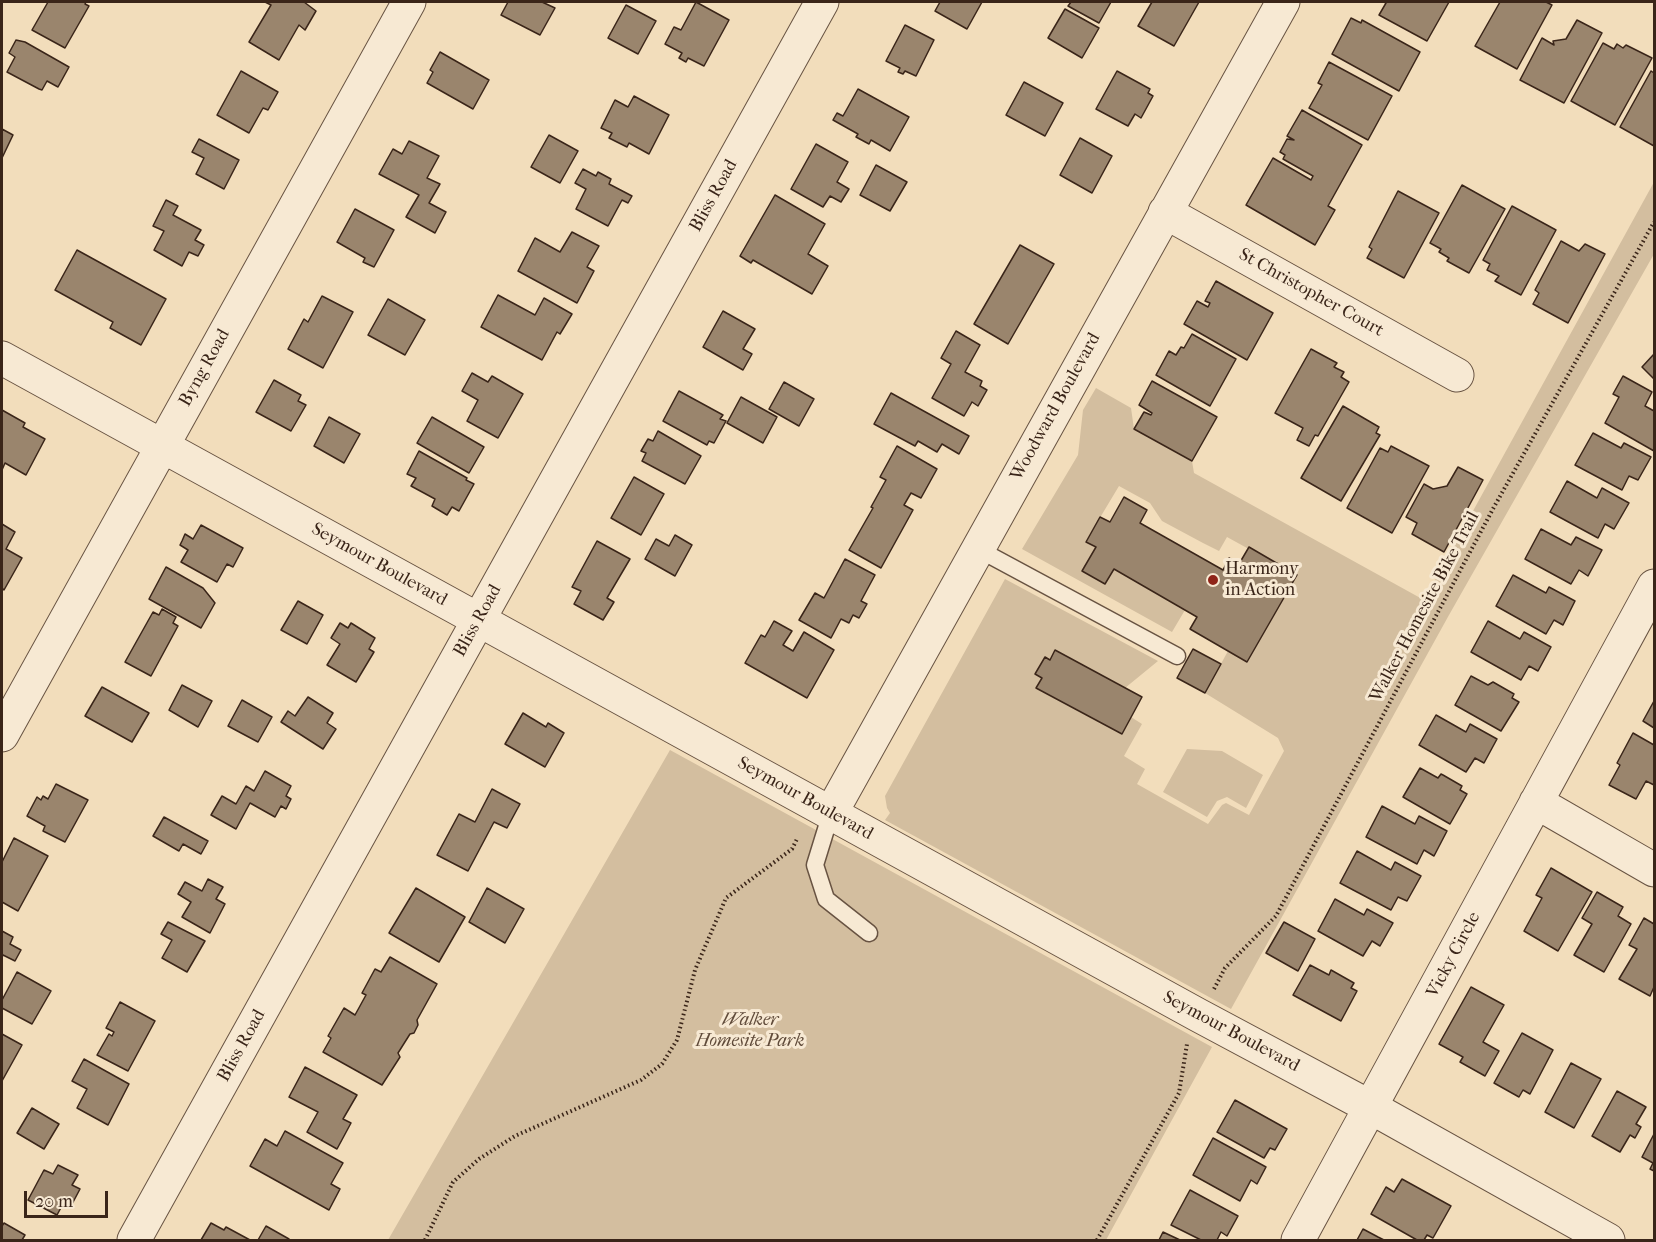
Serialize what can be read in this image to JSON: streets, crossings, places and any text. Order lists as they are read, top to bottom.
{
  "streets": {
    "street": [
      "Bliss Road",
      "St Christopher Court",
      "Byng Road",
      "Woodward Boulevard",
      "Seymour Boulevard",
      "Vicky Circle"
    ],
    "path": ["Walker Homesite Bike Trail"]
  },
  "crossings": [
    ["Bliss Road", "Seymour Boulevard"],
    ["St Christopher Court", "Woodward Boulevard"],
    ["Byng Road", "Seymour Boulevard"],
    ["Woodward Boulevard", "Seymour Boulevard"],
    ["Seymour Boulevard", "Vicky Circle"]
  ],
  "parks": ["Walker Homesite Park"],
  "places": ["Harmony in Action"],
  "scale_bar": "20 m"
}
